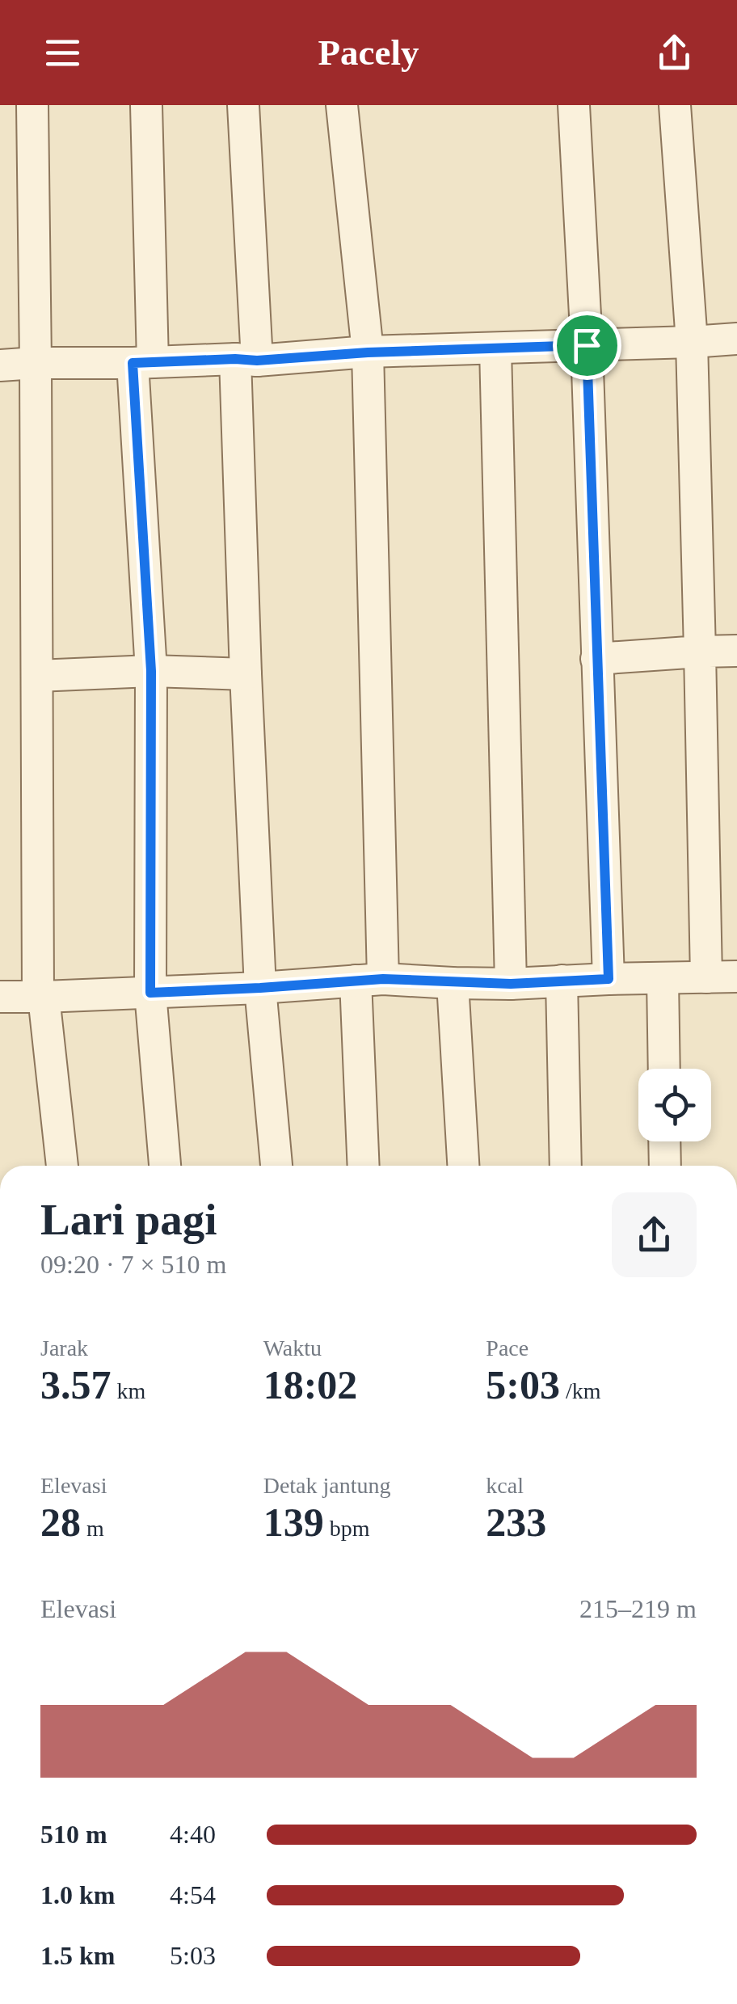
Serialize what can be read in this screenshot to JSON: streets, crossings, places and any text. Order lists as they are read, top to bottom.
{
  "page": {
    "header": "Pacely",
    "heading": ["Lari pagi", "09:20 · 7 × 510 m"],
    "stats": [
      ["Jarak", "3.57 km"],
      ["Waktu", "18:02"],
      ["Pace", "5:03 /km"],
      ["Elevasi", "28 m"],
      ["Detak jantung", "139 bpm"],
      ["kcal", "233"]
    ],
    "chart": ["Elevasi", "215–219 m"],
    "list": [
      {
        "name": "510 m",
        "note": "4:40"
      },
      {
        "name": "1.0 km",
        "note": "4:54"
      },
      {
        "name": "1.5 km",
        "note": "5:03"
      }
    ]
  }
}
